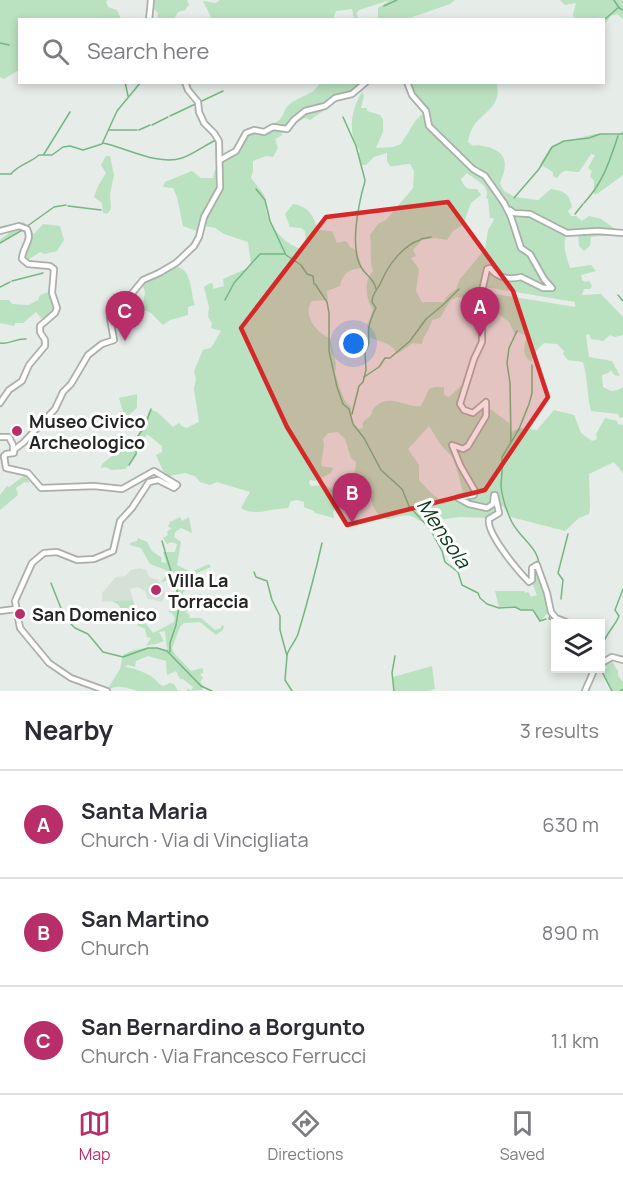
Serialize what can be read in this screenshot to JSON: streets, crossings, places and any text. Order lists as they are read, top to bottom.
{
  "water": ["Mensola"],
  "places": ["Museo Civico Archeologico", "Villa La Torraccia", "San Domenico"],
  "page": {
    "search": "Search here",
    "pins": ["A", "C", "B"],
    "heading": ["Nearby", "3 results"],
    "list": [
      {
        "mark": "A",
        "name": "Santa Maria",
        "note": "Church · Via di Vincigliata",
        "value": "630 m"
      },
      {
        "mark": "B",
        "name": "San Martino",
        "note": "Church",
        "value": "890 m"
      },
      {
        "mark": "C",
        "name": "San Bernardino a Borgunto",
        "note": "Church · Via Francesco Ferrucci",
        "value": "1.1 km"
      }
    ],
    "nav": ["Map", "Directions", "Saved"]
  }
}
